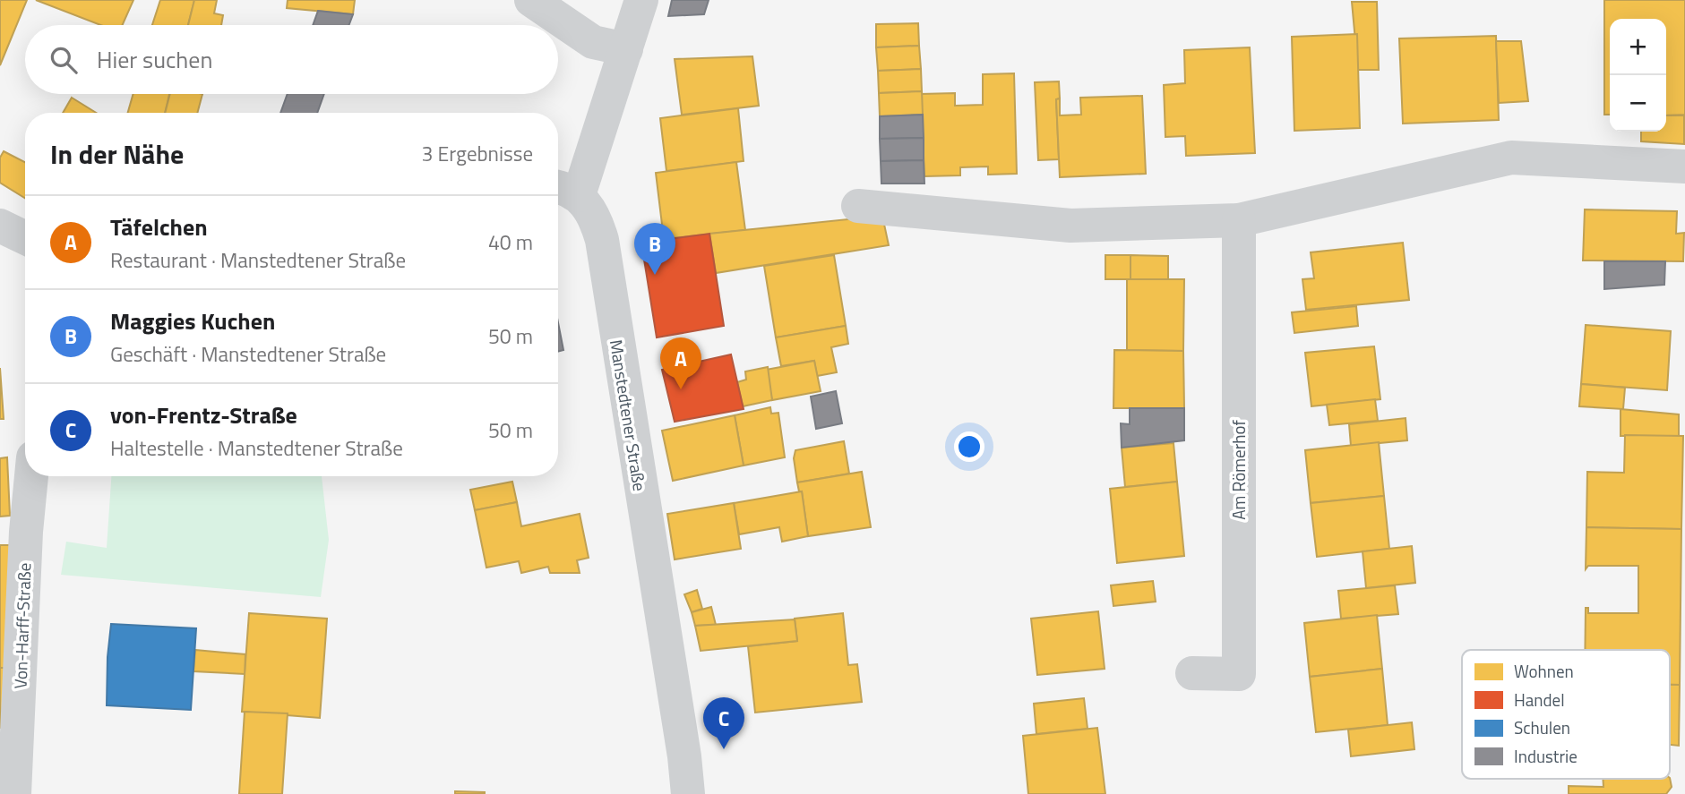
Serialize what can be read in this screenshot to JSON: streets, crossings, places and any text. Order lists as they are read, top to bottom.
{
  "streets": {
    "street": ["Manstedtener Straße", "Am Römerhof", "Von-Harff-Straße"]
  },
  "legend": [
    "Wohnen",
    "Handel",
    "Schulen",
    "Industrie"
  ],
  "page": {
    "map_buttons": ["+", "−"],
    "search": "Hier suchen",
    "heading": ["In der Nähe", "3 Ergebnisse"],
    "list": [
      {
        "mark": "A",
        "name": "Täfelchen",
        "note": "Restaurant · Manstedtener Straße",
        "value": "40 m"
      },
      {
        "mark": "B",
        "name": "Maggies Kuchen",
        "note": "Geschäft · Manstedtener Straße",
        "value": "50 m"
      },
      {
        "mark": "C",
        "name": "von-Frentz-Straße",
        "note": "Haltestelle · Manstedtener Straße",
        "value": "50 m"
      }
    ],
    "pins": ["B", "A", "C"]
  }
}
